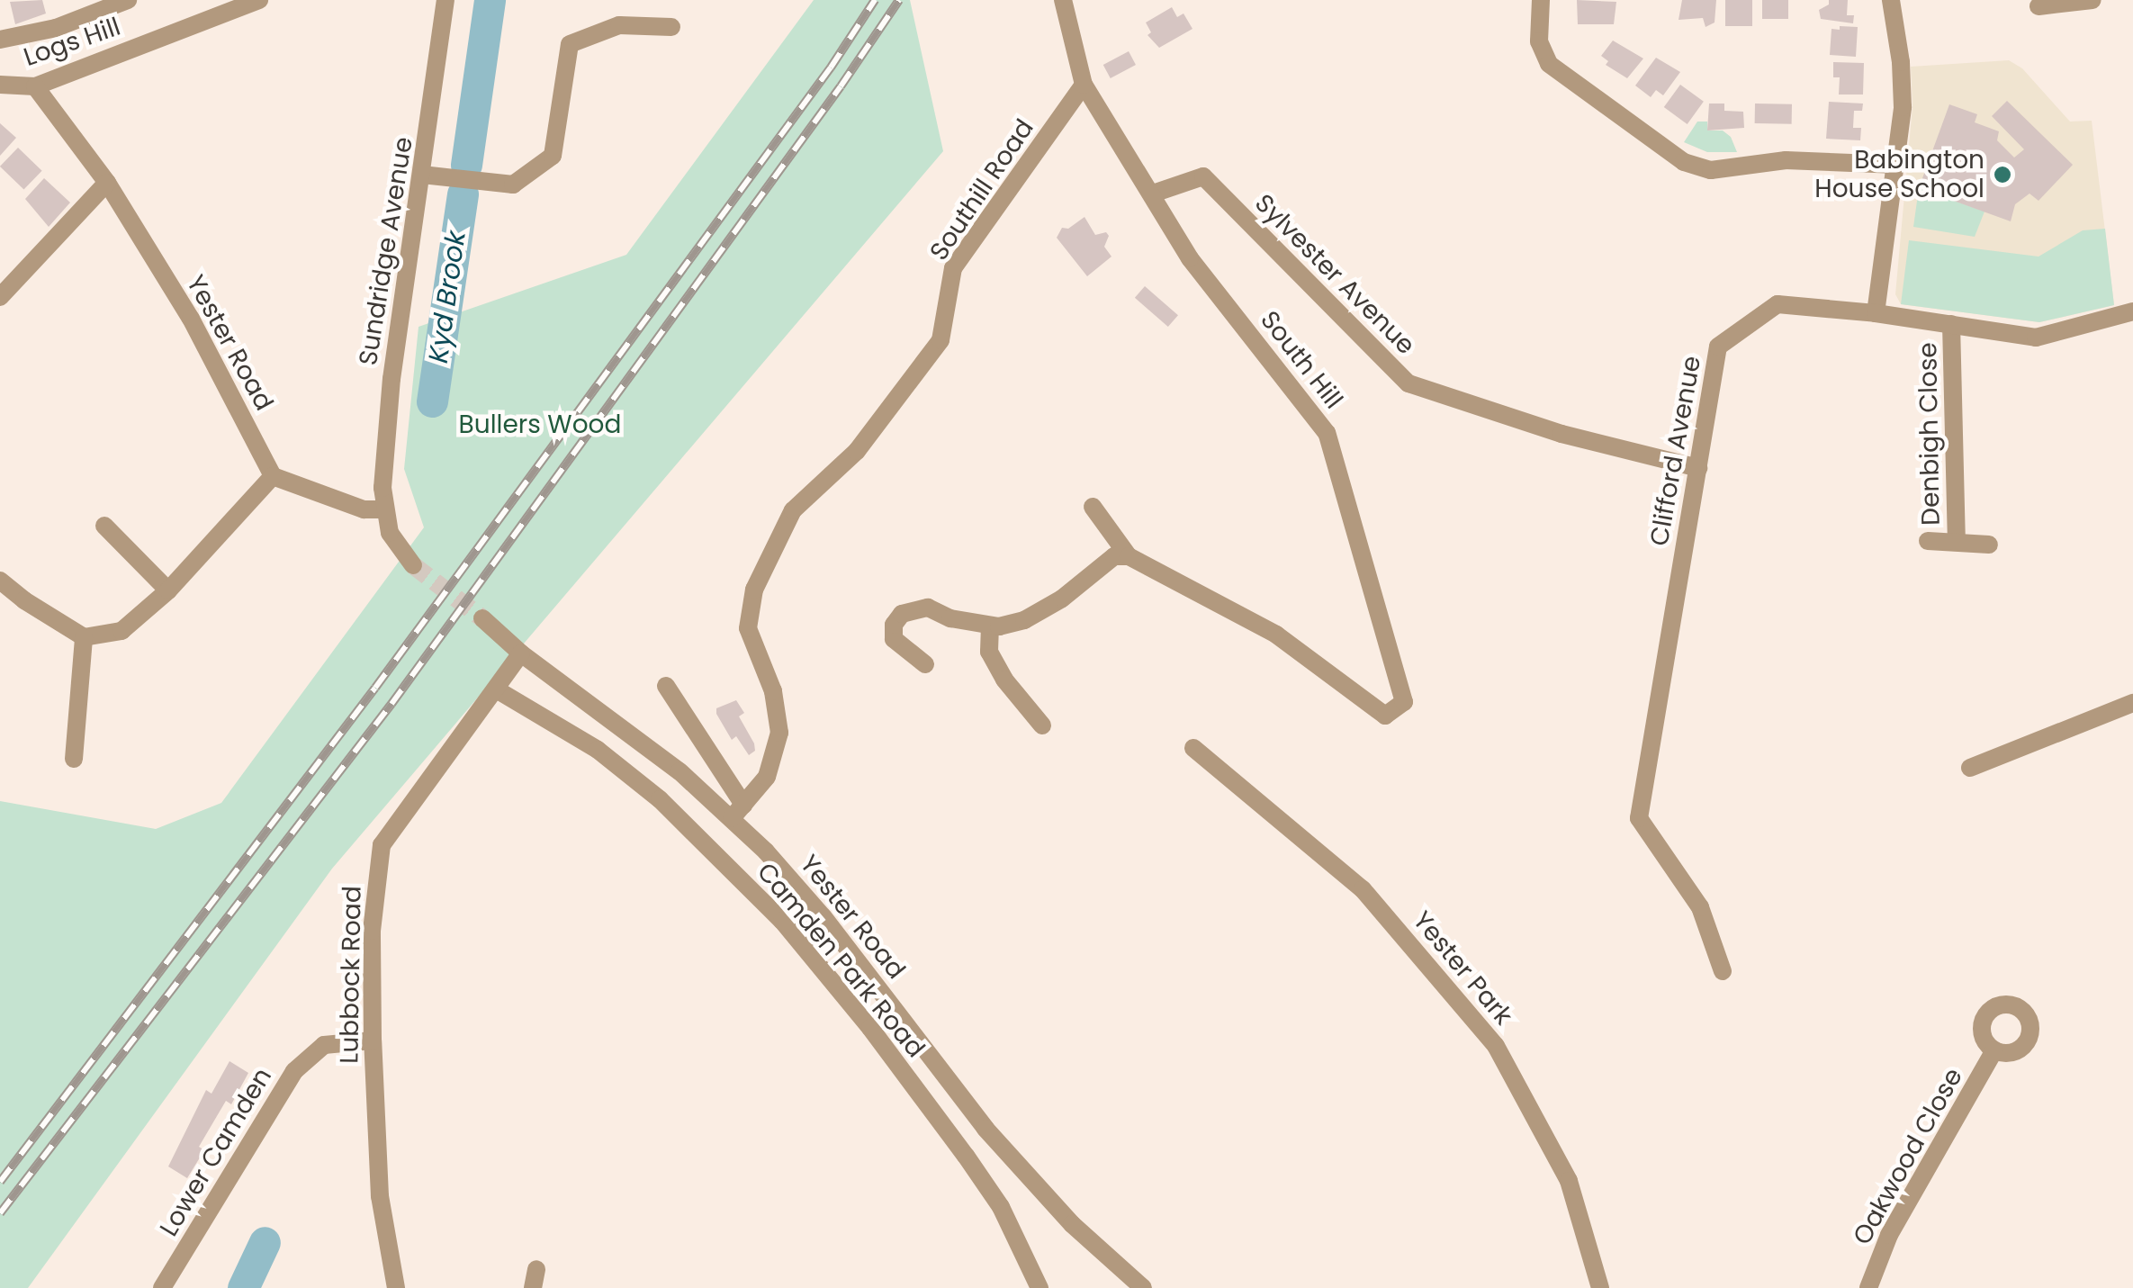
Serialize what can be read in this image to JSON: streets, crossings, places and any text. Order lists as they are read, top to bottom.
{
  "streets": {
    "street": [
      "Logs Hill",
      "Southill Road",
      "Sundridge Avenue",
      "Sylvester Avenue",
      "Yester Road",
      "South Hill",
      "Denbigh Close",
      "Clifford Avenue",
      "Camden Park Road",
      "Yester Park",
      "Lubbock Road",
      "Lower Camden",
      "Oakwood Close"
    ]
  },
  "crossings": [
    ["Logs Hill", "Yester Road"],
    ["Southill Road", "Yester Road"],
    ["Southill Road", "South Hill"],
    ["Sylvester Avenue", "South Hill"],
    ["Sylvester Avenue", "Clifford Avenue"],
    ["Yester Road", "Lubbock Road"],
    ["Denbigh Close", "Clifford Avenue"],
    ["Camden Park Road", "Lubbock Road"],
    ["Lubbock Road", "Lower Camden"]
  ],
  "water": ["Kyd Brook"],
  "parks": ["Bullers Wood"],
  "places": ["Babington House School"]
}
